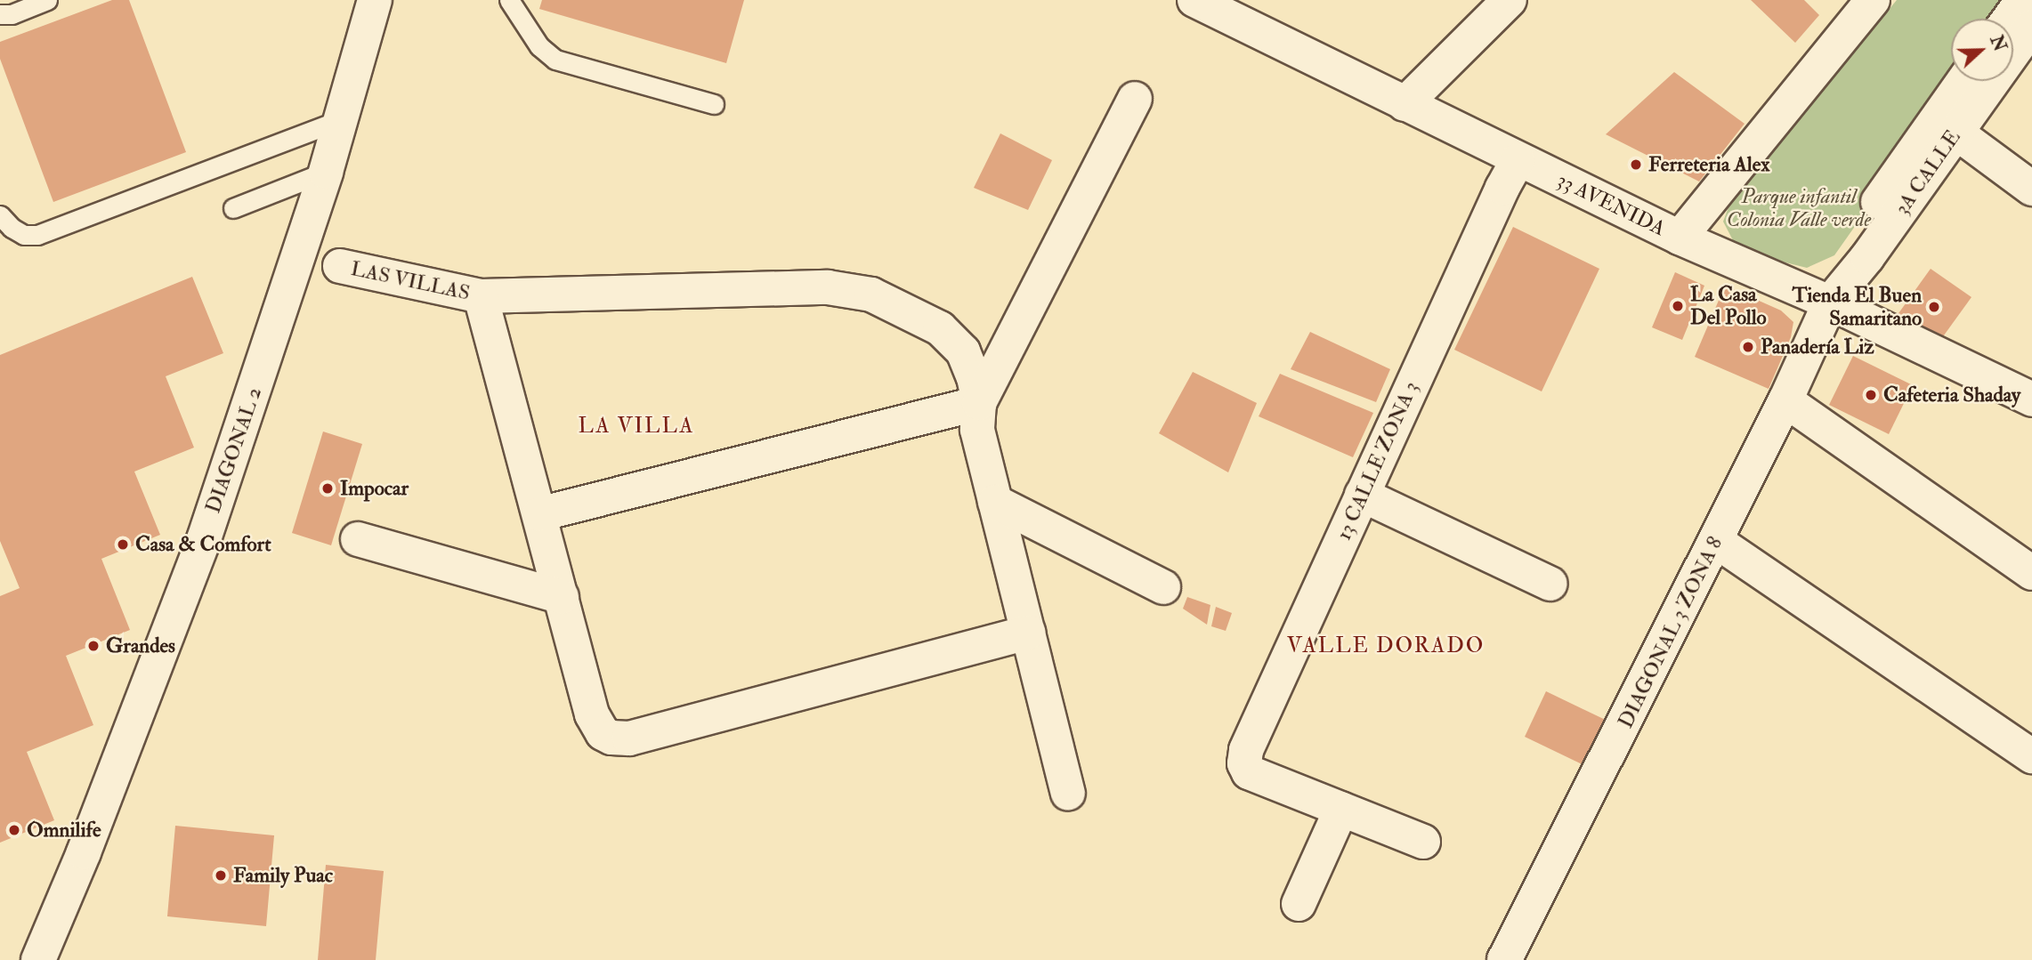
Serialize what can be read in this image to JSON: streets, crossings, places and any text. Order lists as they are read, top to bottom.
{
  "streets": {
    "street": [
      "3A CALLE",
      "33 AVENIDA",
      "LAS VILLAS",
      "DIAGONAL 2",
      "13 CALLE ZONA 3",
      "DIAGONAL 3 ZONA 8"
    ]
  },
  "crossings": [
    ["3A CALLE", "33 AVENIDA"],
    ["3A CALLE", "DIAGONAL 3 ZONA 8"],
    ["33 AVENIDA", "13 CALLE ZONA 3"],
    ["33 AVENIDA", "DIAGONAL 3 ZONA 8"]
  ],
  "districts": ["LA VILLA", "VALLE DORADO"],
  "parks": ["Parque infantil Colonia Valle verde"],
  "places": [
    "Ferreteria Alex",
    "La Casa Del Pollo",
    "Tienda El Buen Samaritano",
    "Panadería Liz",
    "Cafeteria Shaday",
    "Impocar",
    "Casa & Comfort",
    "Grandes",
    "Omnilife",
    "Family Puac"
  ],
  "north": "right"
}
